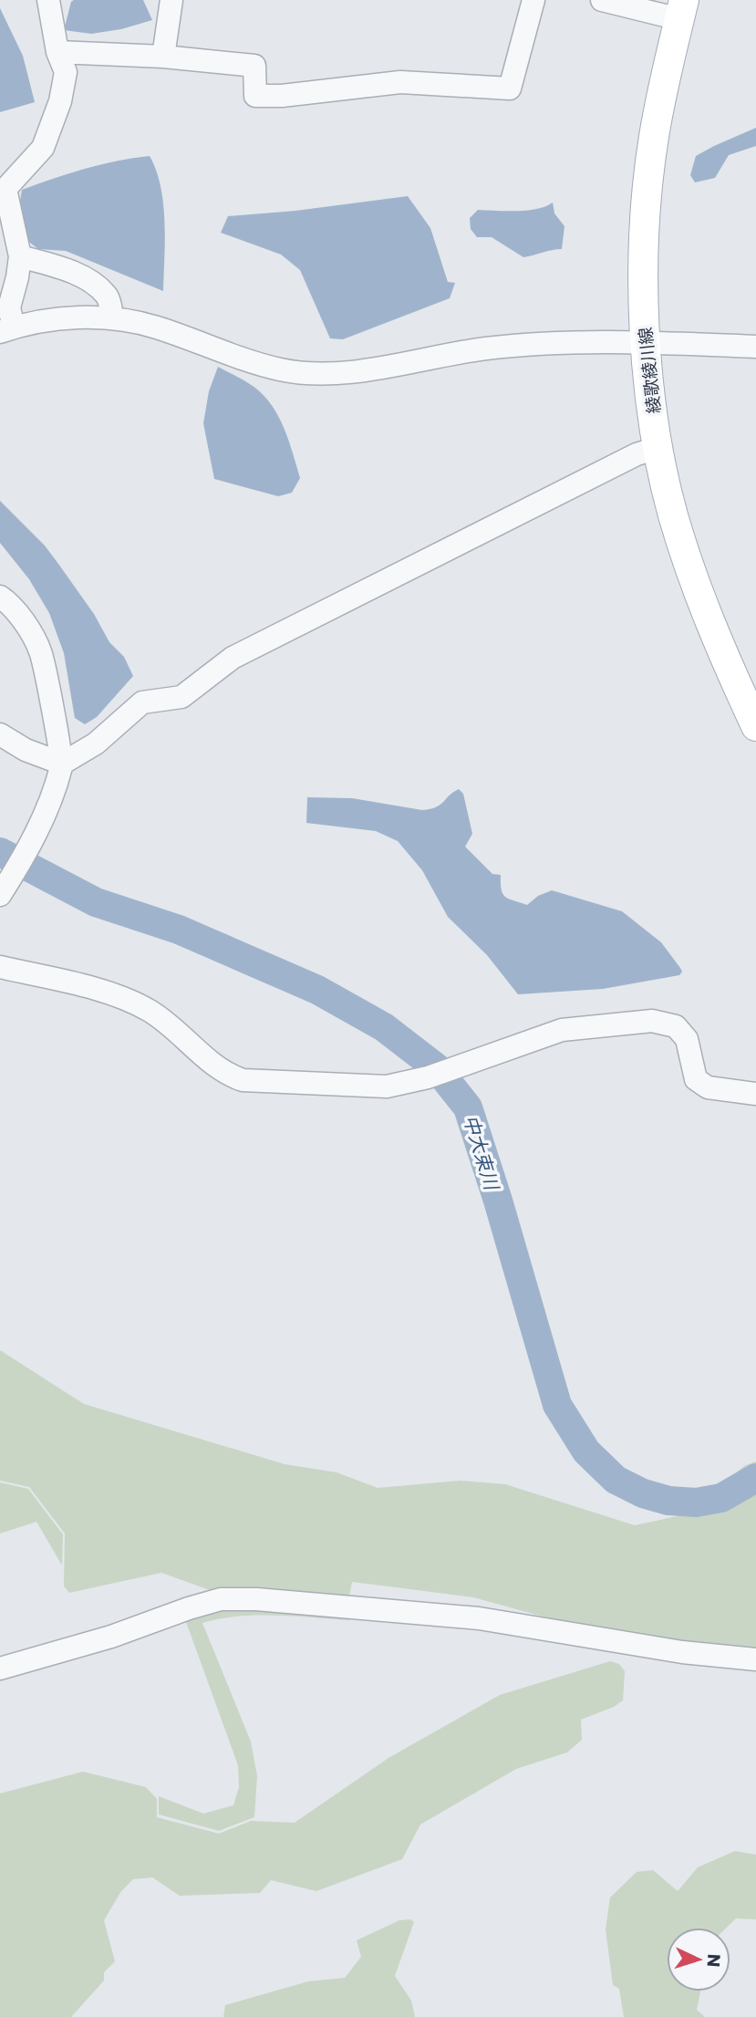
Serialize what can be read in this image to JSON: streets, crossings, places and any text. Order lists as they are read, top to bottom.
{
  "streets": {
    "main road": ["綾歌綾川線"]
  },
  "water": ["中大束川"],
  "north": "right"
}
